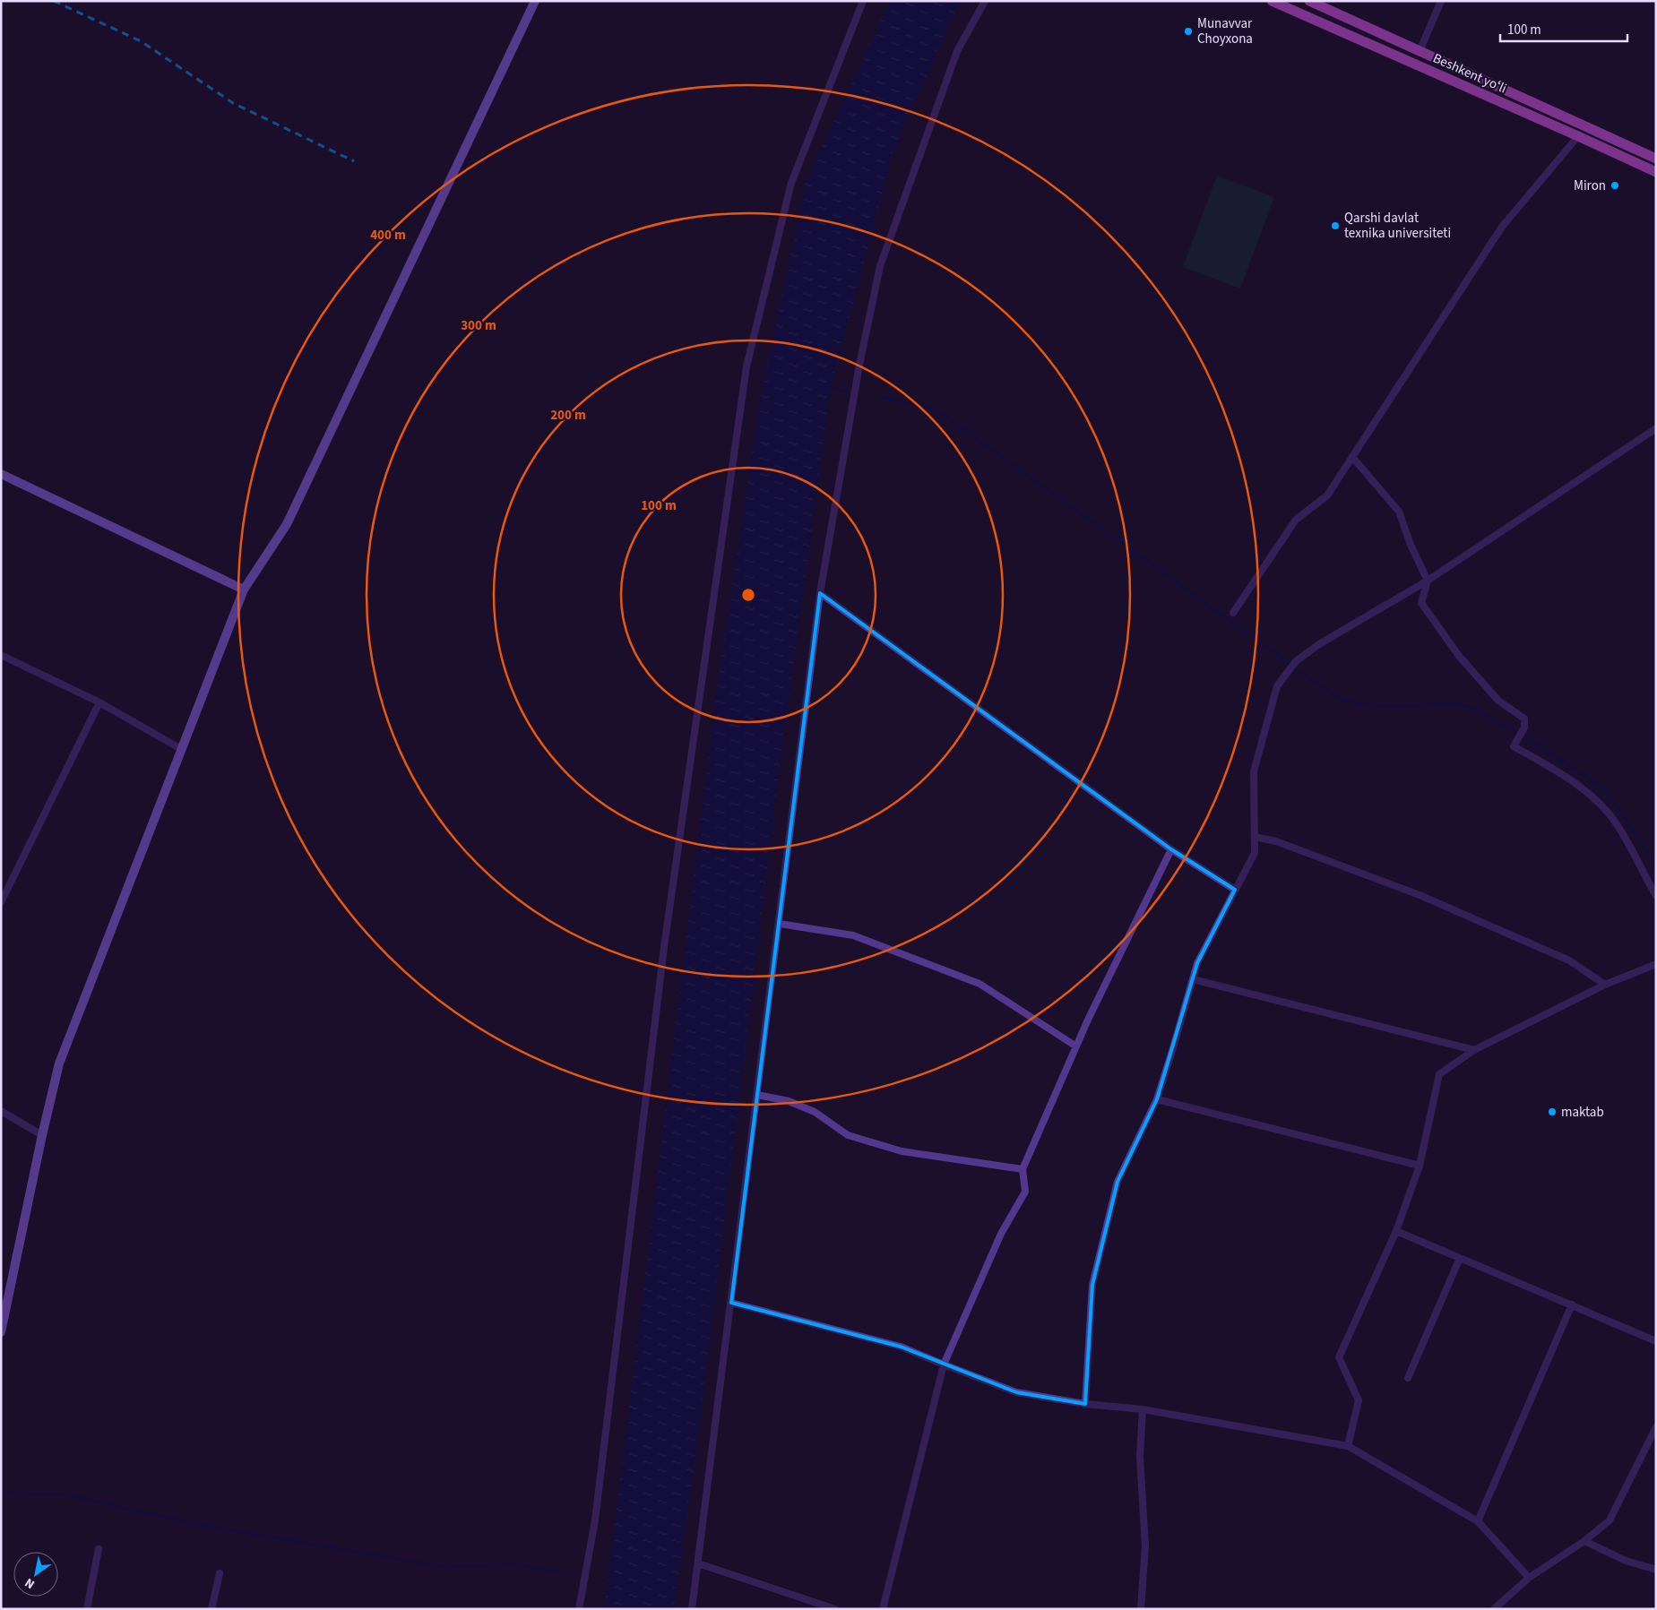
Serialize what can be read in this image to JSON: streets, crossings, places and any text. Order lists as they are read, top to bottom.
{
  "streets": {
    "main road": ["Beshkent yoʻli"]
  },
  "places": [
    "Munavvar Choyxona",
    "Miron",
    "Qarshi davlat texnika universiteti",
    "maktab"
  ],
  "scale_bar": "100 m",
  "north": "bottom left",
  "rings": [
    "400 m",
    "300 m",
    "200 m",
    "100 m"
  ]
}
